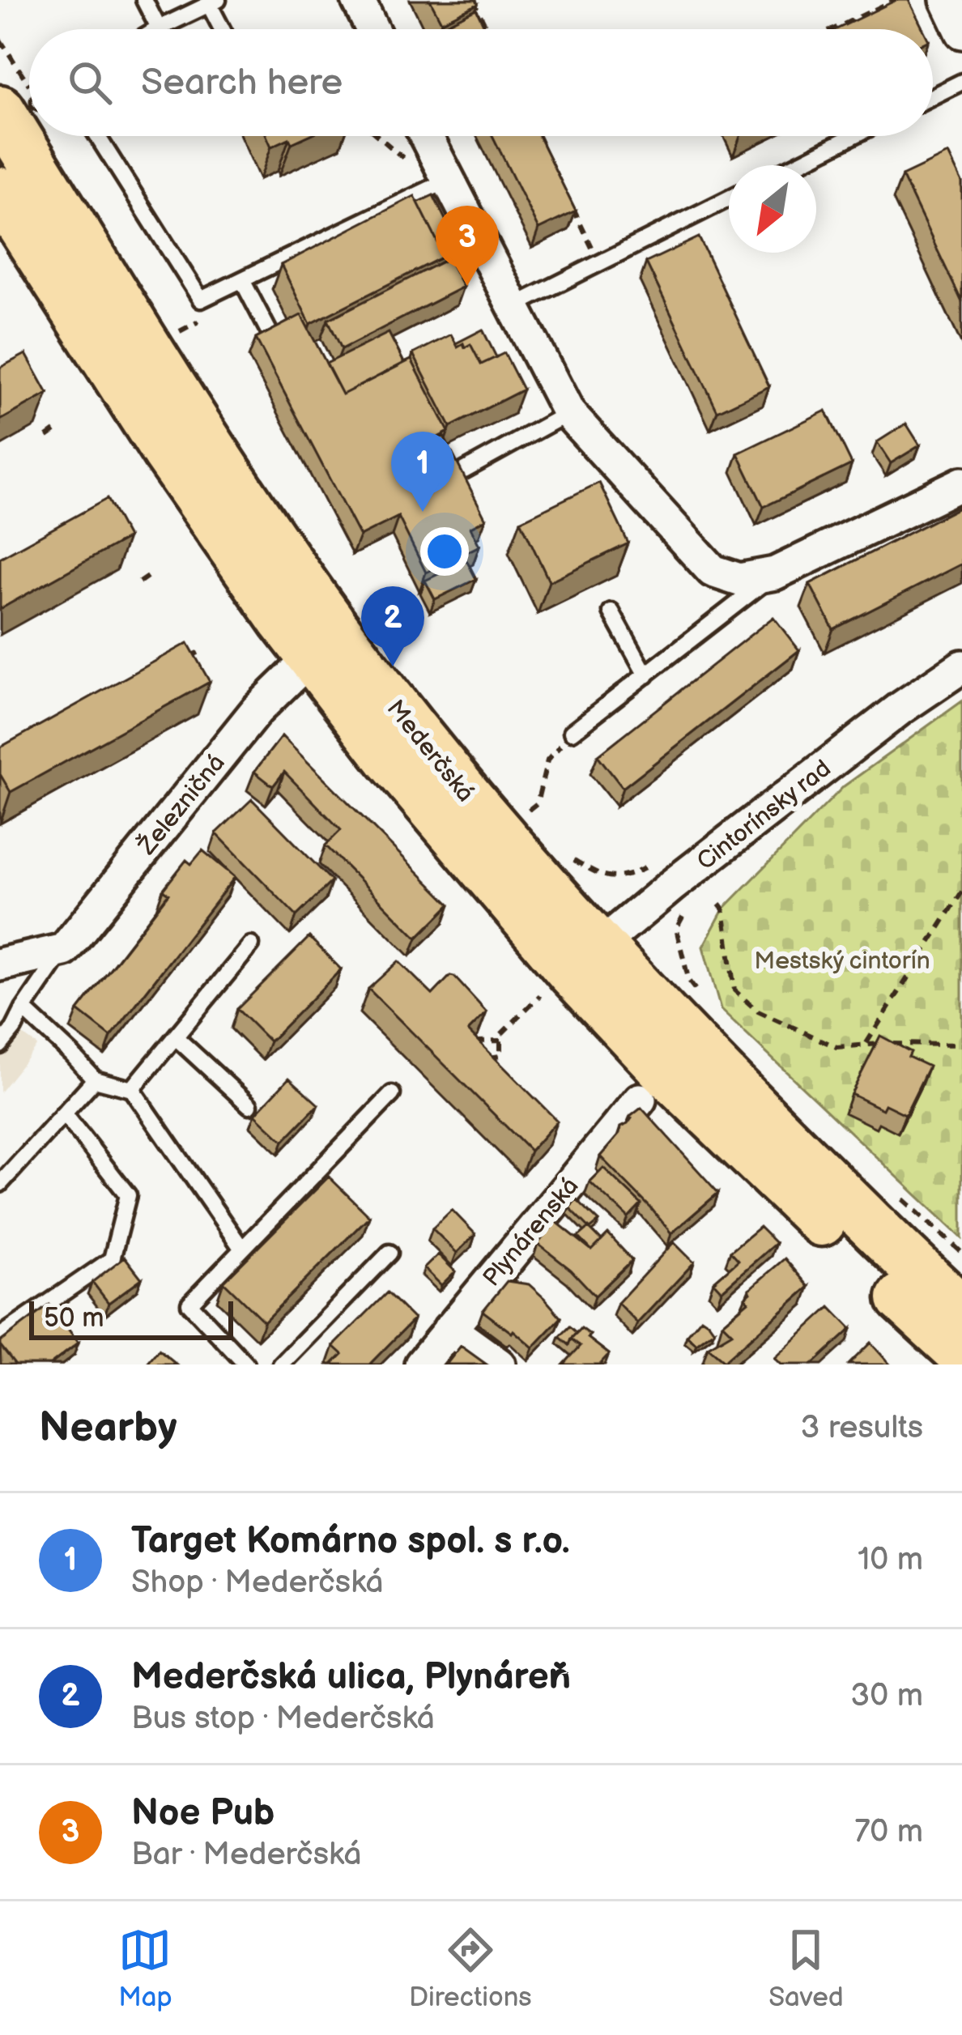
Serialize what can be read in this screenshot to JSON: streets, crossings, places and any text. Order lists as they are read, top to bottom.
{
  "streets": {
    "main road": ["Mederčská"],
    "street": ["Železničná", "Cintorínsky rad", "Plynárenská"]
  },
  "crossings": [
    ["Mederčská", "Železničná"],
    ["Mederčská", "Cintorínsky rad"]
  ],
  "parks": ["Mestský cintorín"],
  "scale_bar": "50 m",
  "north": "bottom left",
  "page": {
    "search": "Search here",
    "pins": ["3", "1", "2"],
    "scale": "50 m",
    "heading": ["Nearby", "3 results"],
    "list": [
      {
        "mark": "1",
        "name": "Target Komárno spol. s r.o.",
        "note": "Shop · Mederčská",
        "value": "10 m"
      },
      {
        "mark": "2",
        "name": "Mederčská ulica, Plynáreň",
        "note": "Bus stop · Mederčská",
        "value": "30 m"
      },
      {
        "mark": "3",
        "name": "Noe Pub",
        "note": "Bar · Mederčská",
        "value": "70 m"
      }
    ],
    "nav": ["Map", "Directions", "Saved"]
  }
}
